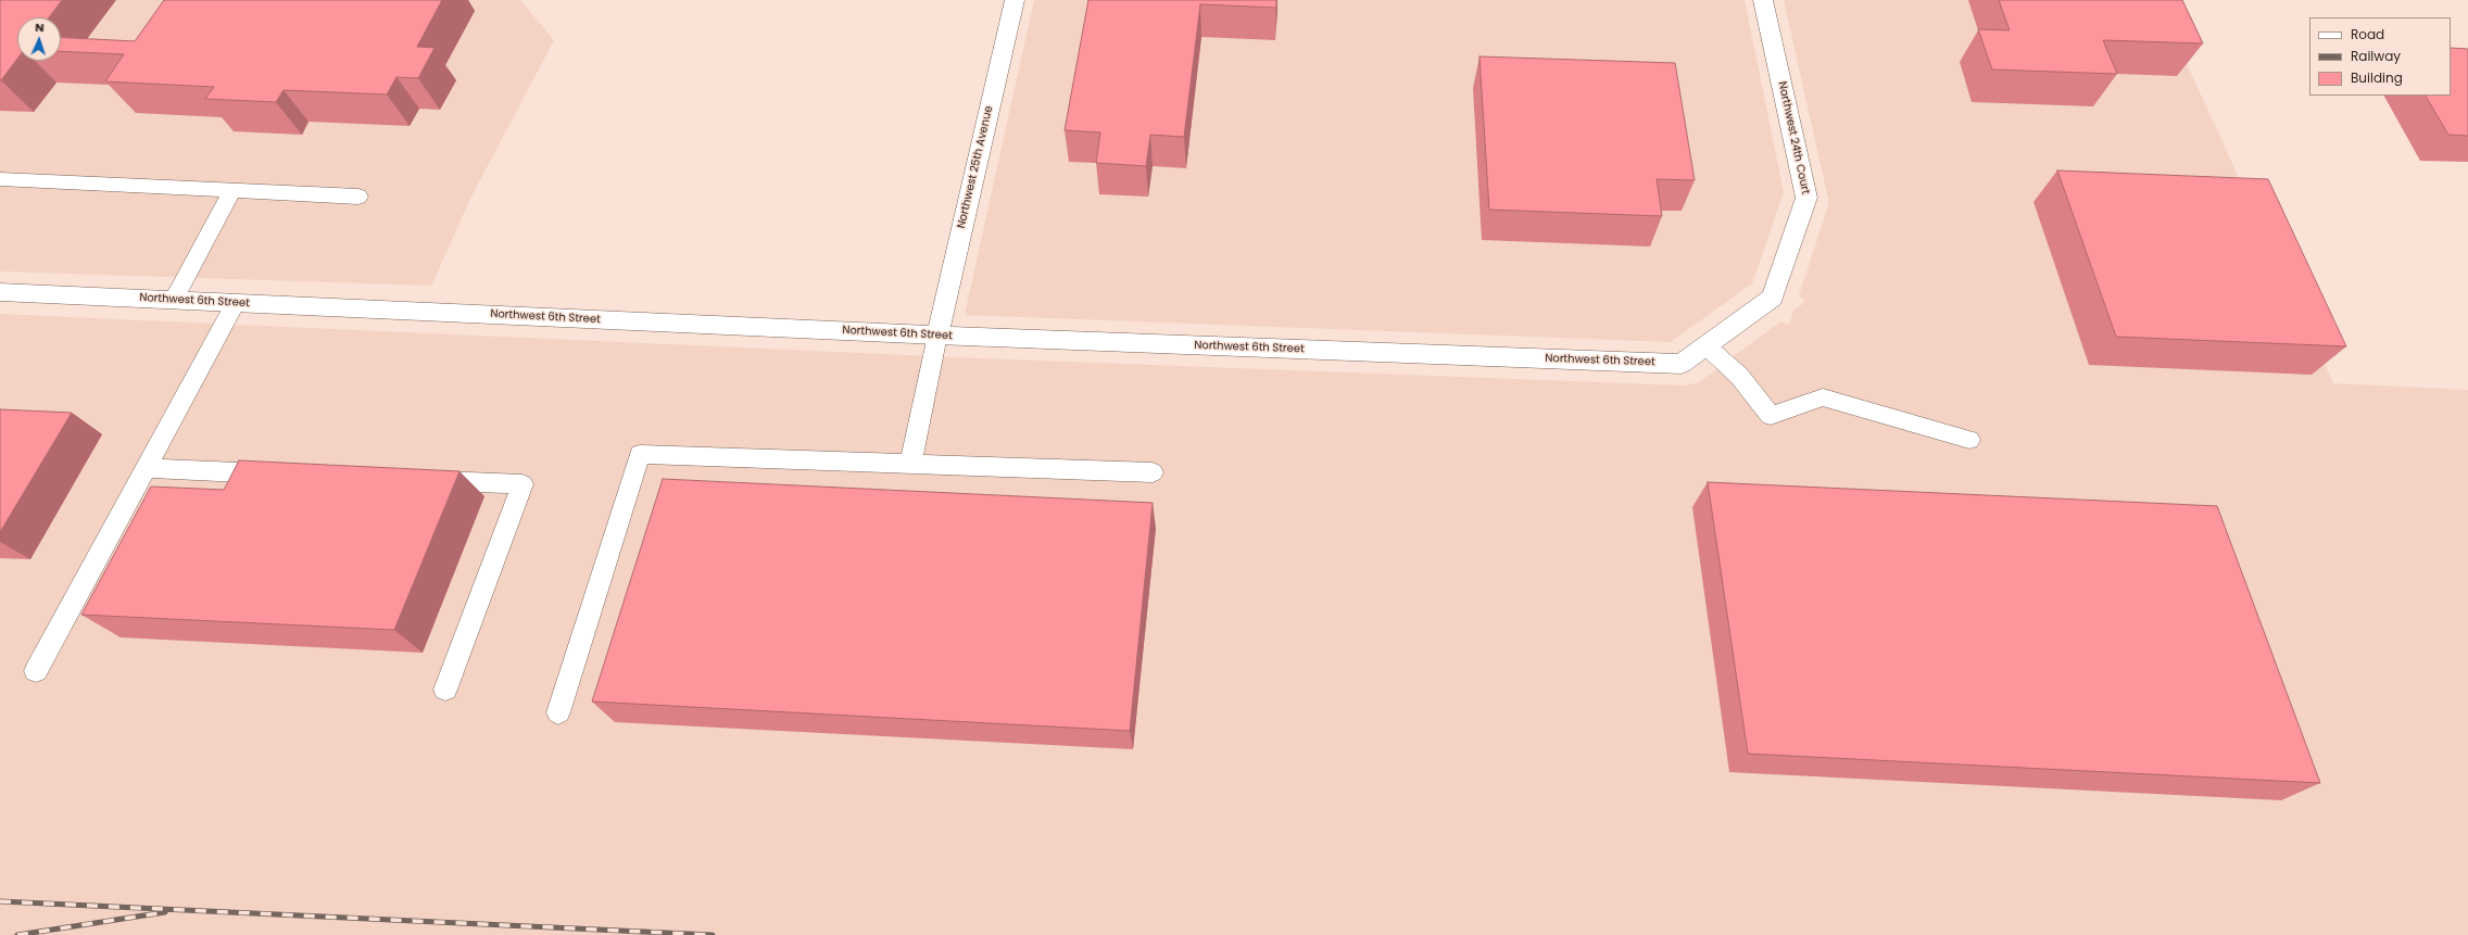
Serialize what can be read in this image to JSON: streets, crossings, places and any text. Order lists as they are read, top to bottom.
{
  "streets": {
    "street": ["Northwest 24th Court", "Northwest 25th Avenue", "Northwest 6th Street"]
  },
  "crossings": [
    ["Northwest 24th Court", "Northwest 6th Street"],
    ["Northwest 25th Avenue", "Northwest 6th Street"]
  ],
  "legend": ["Road", "Railway", "Building"],
  "north": "top"
}
